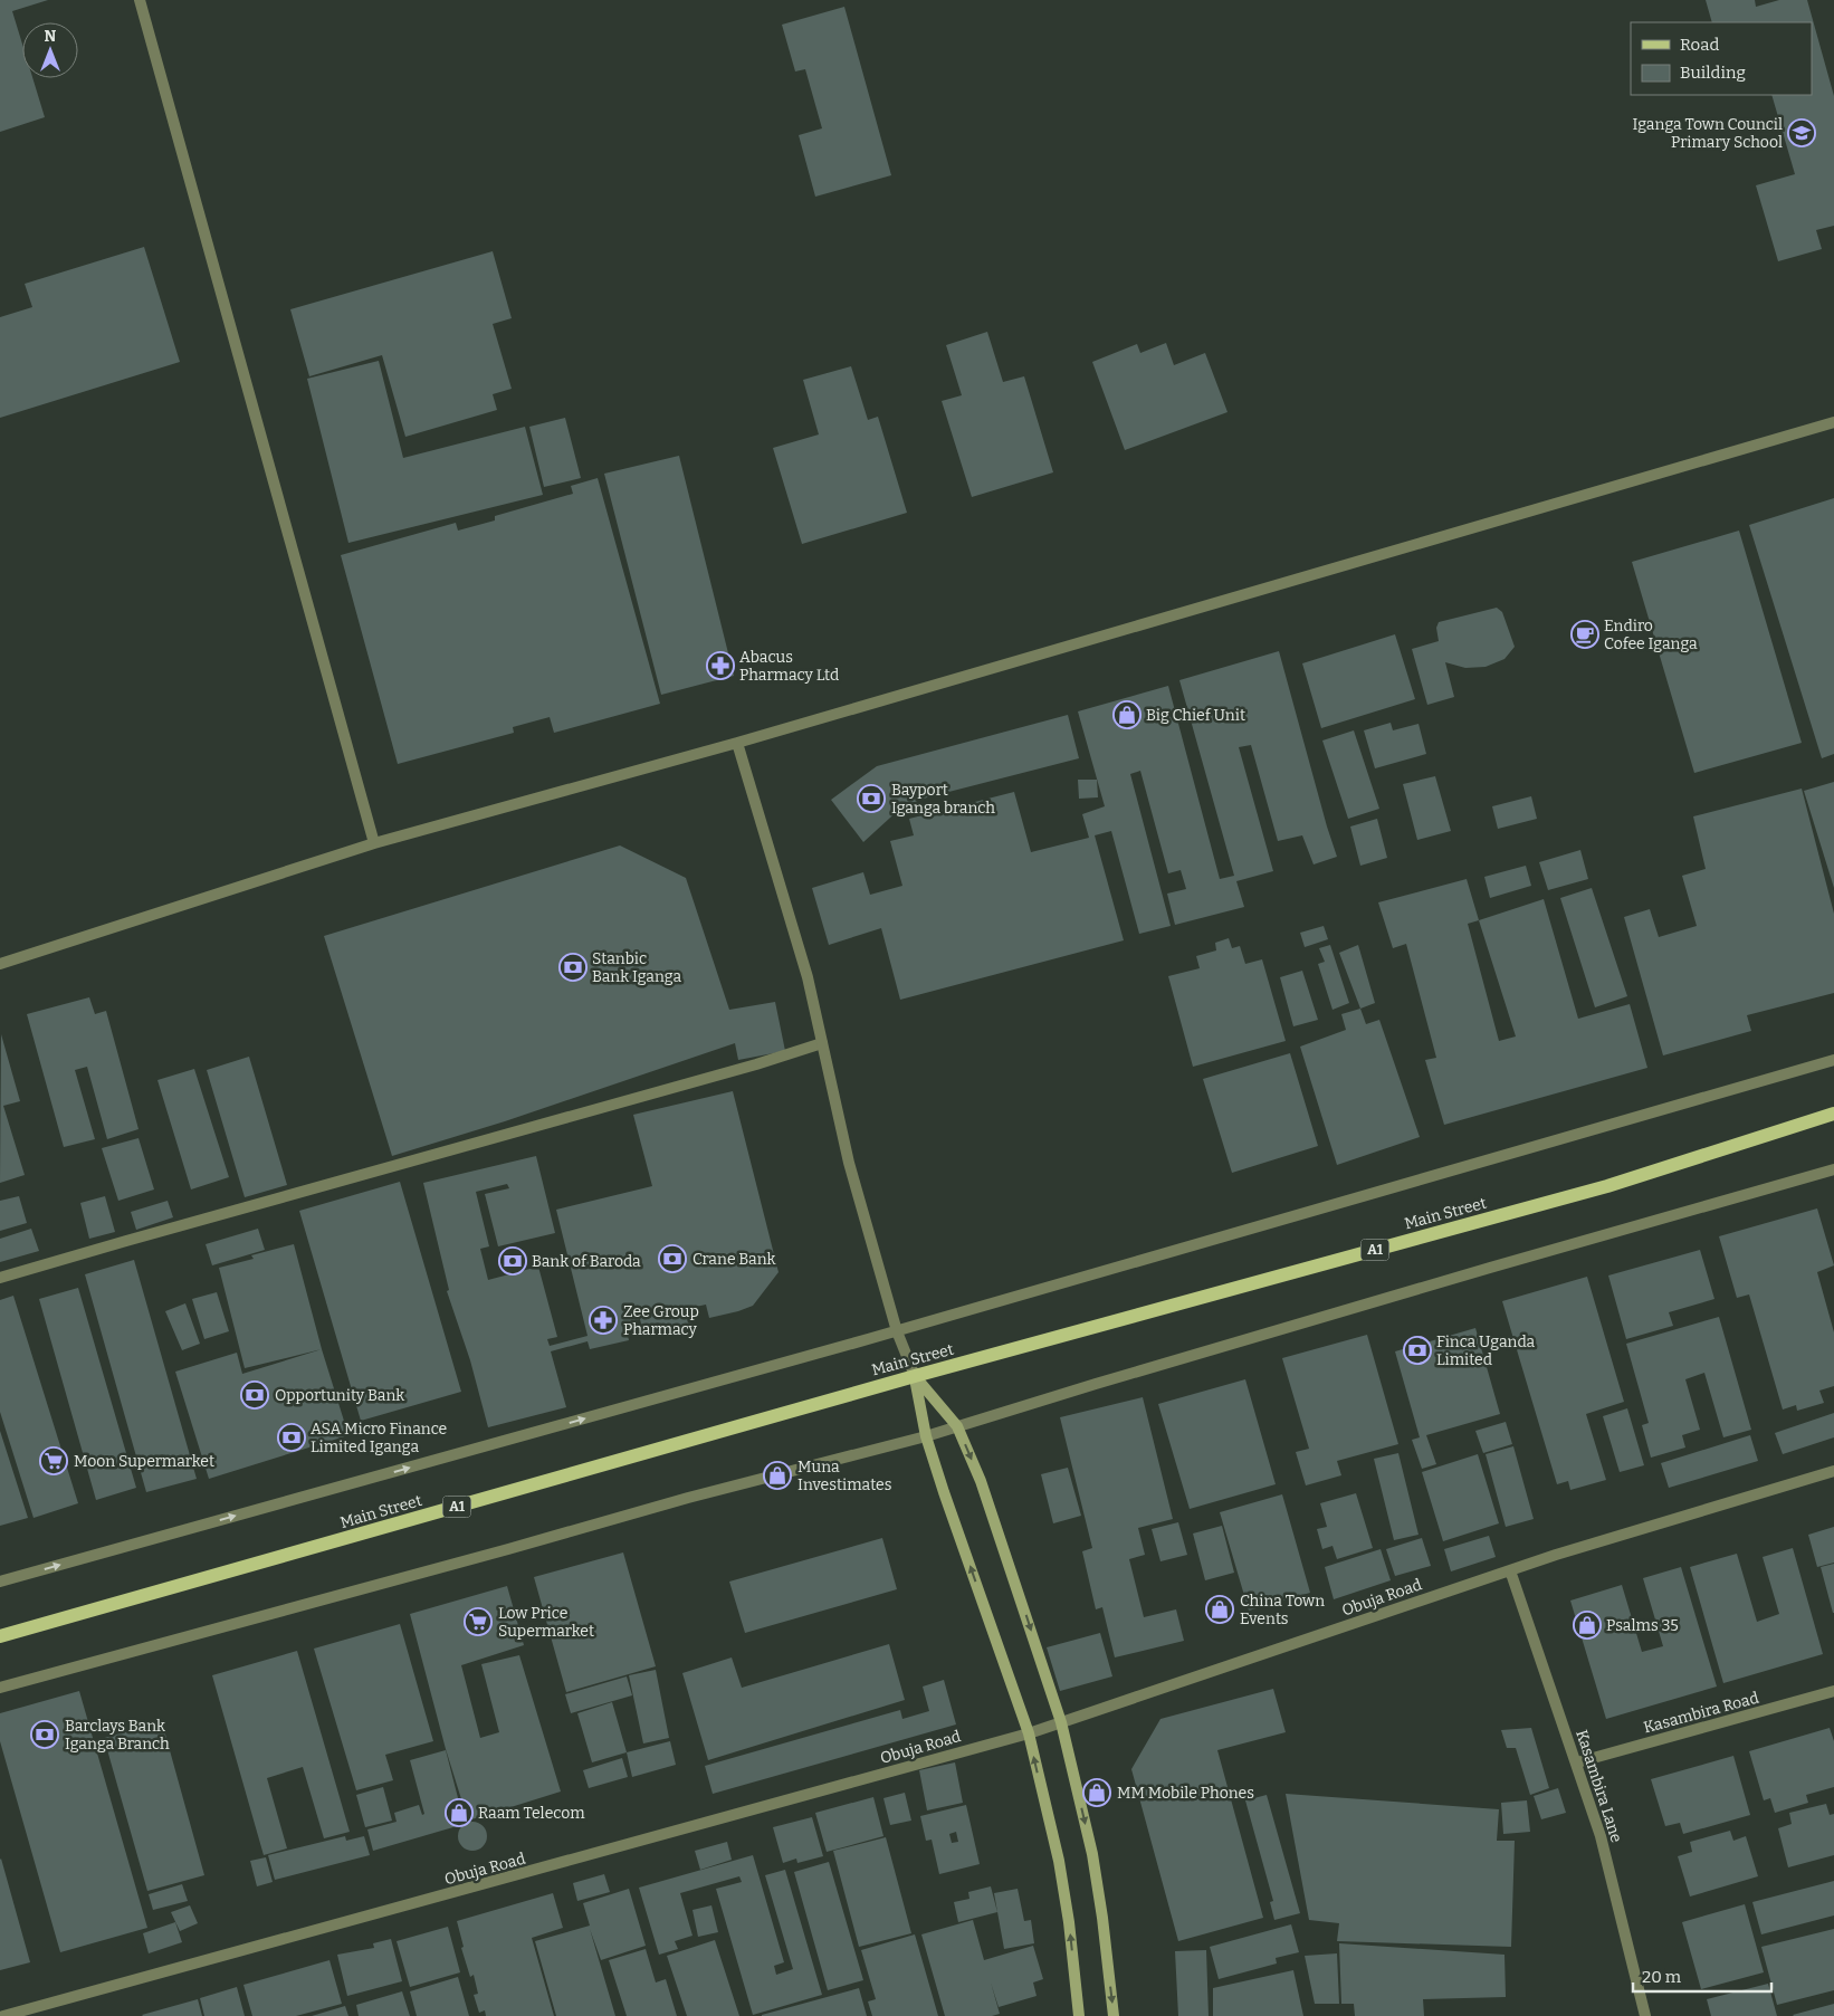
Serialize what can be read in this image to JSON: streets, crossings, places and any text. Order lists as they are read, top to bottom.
{
  "streets": {
    "main road": ["Main Street", "A1"],
    "street": ["Obuja Road", "Kasambira Road", "Kasambira Lane"]
  },
  "crossings": [
    ["Obuja Road", "Kasambira Lane"],
    ["Kasambira Road", "Kasambira Lane"]
  ],
  "places": {
    "school or university": ["Iganga Town Council Primary School"],
    "cafe": ["Endiro Cofee Iganga"],
    "pharmacy": ["Abacus Pharmacy Ltd", "Zee Group Pharmacy"],
    "shop": [
      "Big Chief Unit",
      "Muna Investimates",
      "China Town Events",
      "Psalms 35",
      "MM Mobile Phones",
      "Raam Telecom"
    ],
    "bank": [
      "Bayport Iganga branch",
      "Stanbic Bank Iganga",
      "Crane Bank",
      "Bank of Baroda",
      "Finca Uganda Limited",
      "Opportunity Bank",
      "ASA Micro Finance Limited Iganga",
      "Barclays Bank Iganga Branch"
    ],
    "supermarket": ["Moon Supermarket", "Low Price Supermarket"]
  },
  "legend": ["Road", "Building"],
  "scale_bar": "20 m",
  "north": "top"
}
